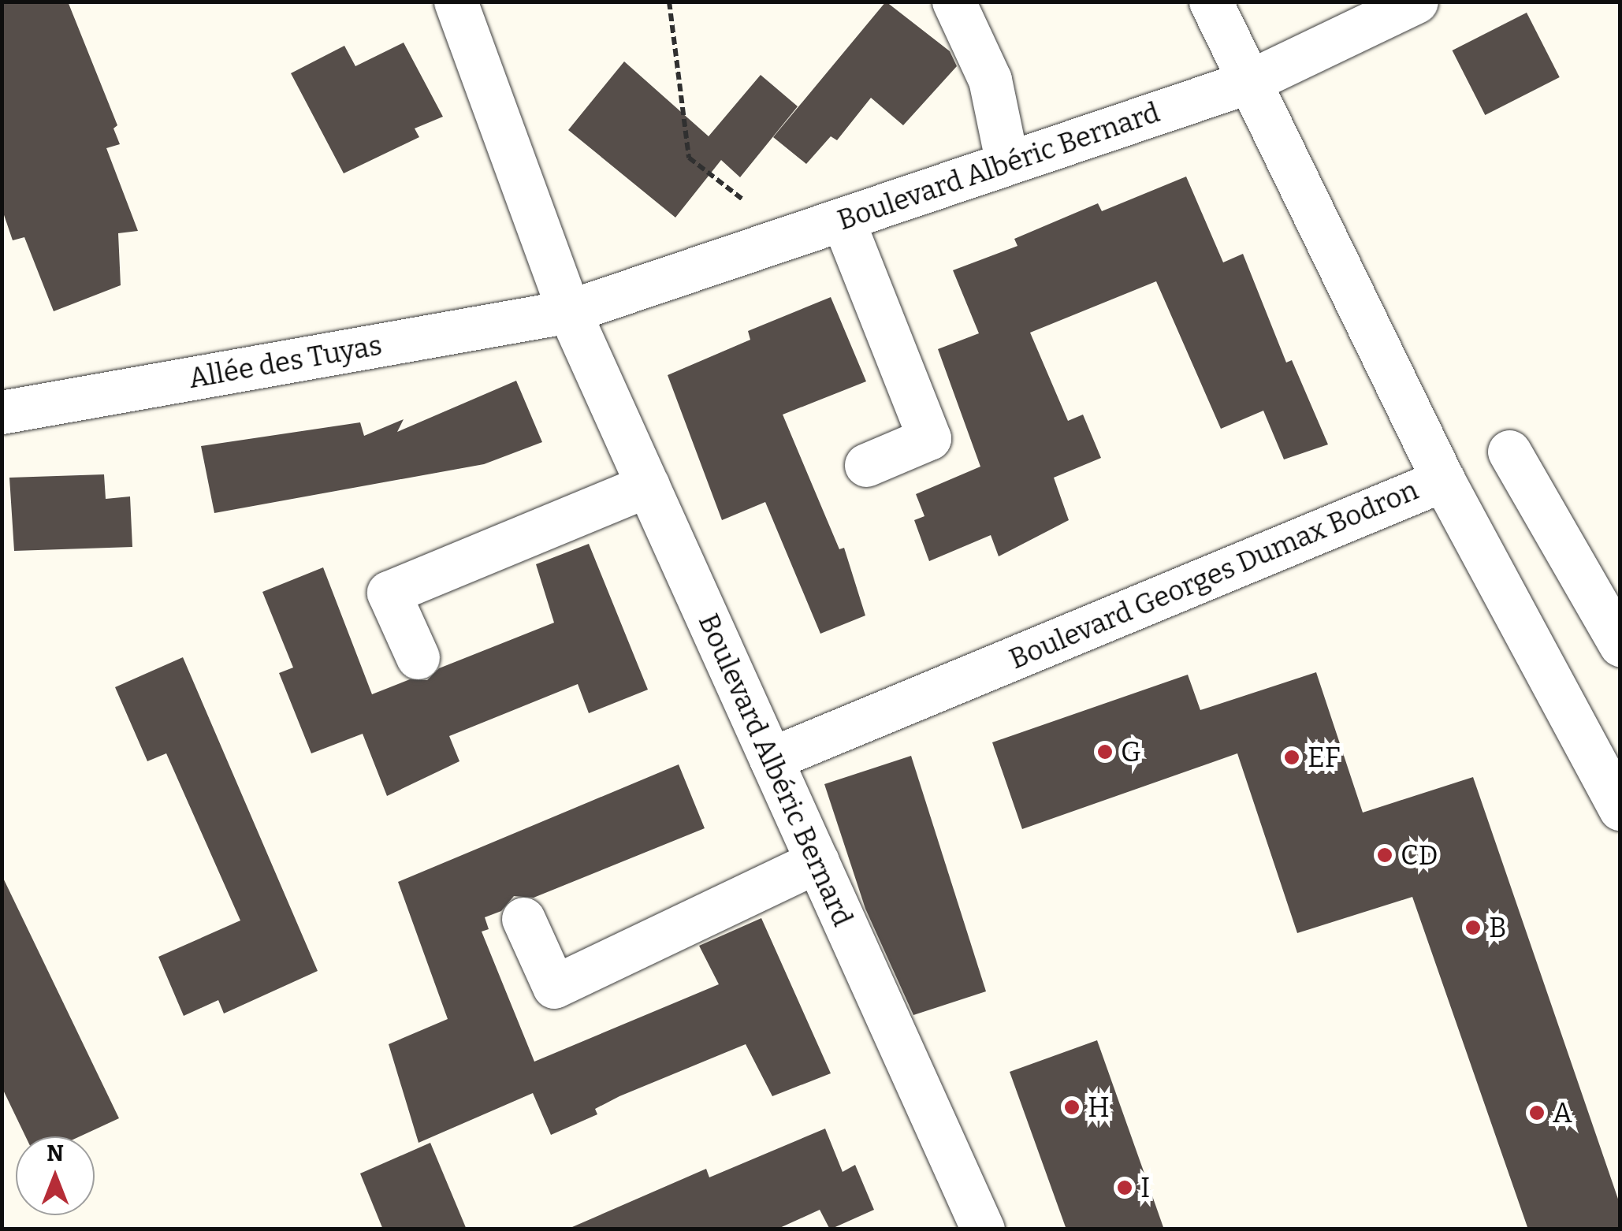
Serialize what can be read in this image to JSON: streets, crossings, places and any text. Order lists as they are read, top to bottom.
{
  "streets": {
    "street": ["Boulevard Albéric Bernard", "Allée des Tuyas", "Boulevard Georges Dumax Bodron"]
  },
  "crossings": [
    ["Boulevard Albéric Bernard", "Allée des Tuyas"],
    ["Boulevard Albéric Bernard", "Boulevard Georges Dumax Bodron"]
  ],
  "places": [
    "G",
    "EF",
    "CD",
    "B",
    "H",
    "A",
    "I"
  ],
  "north": "top"
}
